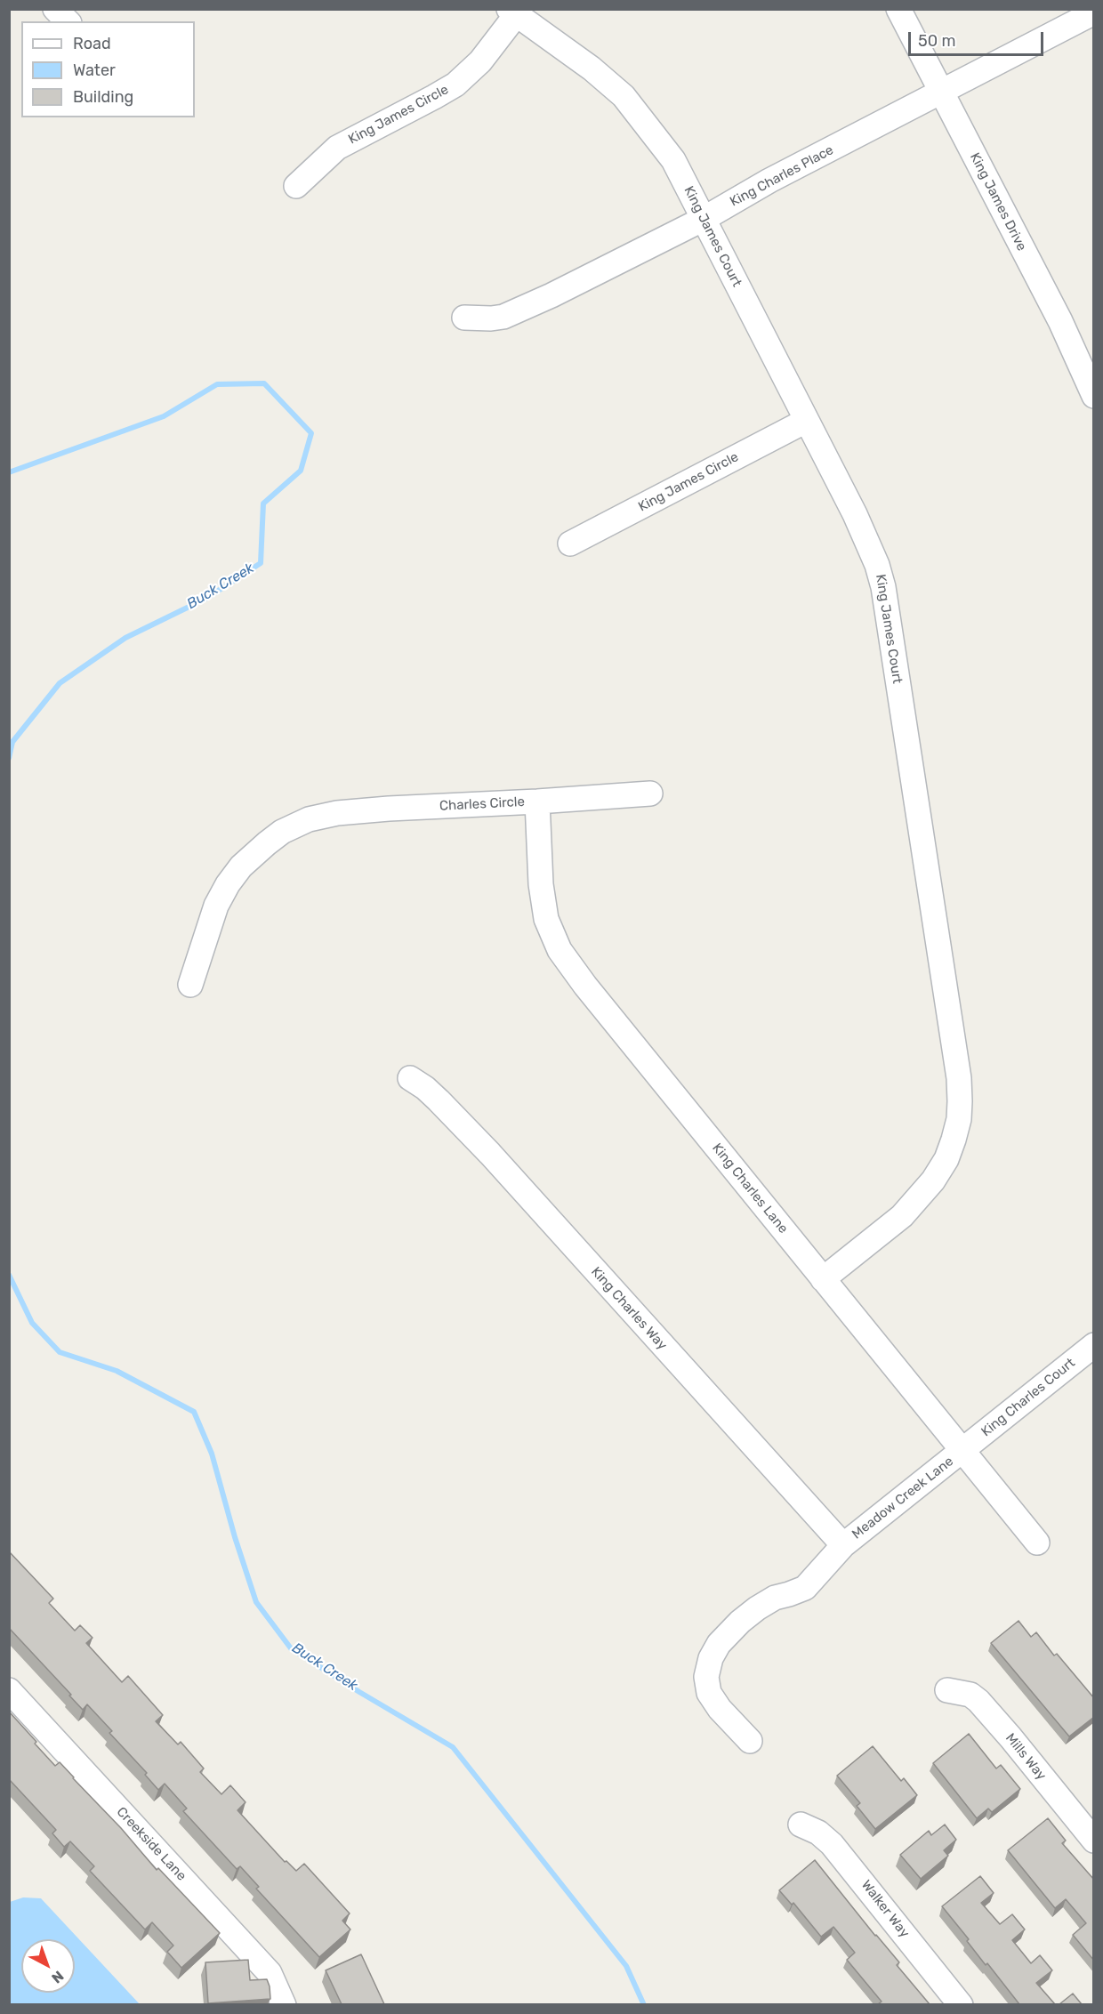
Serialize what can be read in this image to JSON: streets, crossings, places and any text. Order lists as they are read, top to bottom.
{
  "streets": {
    "street": [
      "King James Circle",
      "King Charles Place",
      "King James Drive",
      "King James Court",
      "Charles Circle",
      "King Charles Lane",
      "King Charles Way",
      "King Charles Court",
      "Meadow Creek Lane",
      "Mills Way",
      "Creekside Lane",
      "Walker Way"
    ]
  },
  "crossings": [
    ["King James Circle", "King James Court"],
    ["King Charles Place", "King James Drive"],
    ["King Charles Place", "King James Court"],
    ["King James Court", "King Charles Lane"],
    ["Charles Circle", "King Charles Lane"],
    ["King Charles Lane", "King Charles Court"],
    ["King Charles Lane", "Meadow Creek Lane"],
    ["King Charles Way", "Meadow Creek Lane"],
    ["King Charles Court", "Meadow Creek Lane"]
  ],
  "water": ["Buck Creek"],
  "legend": ["Road", "Water", "Building"],
  "scale_bar": "50 m",
  "north": "bottom right"
}
